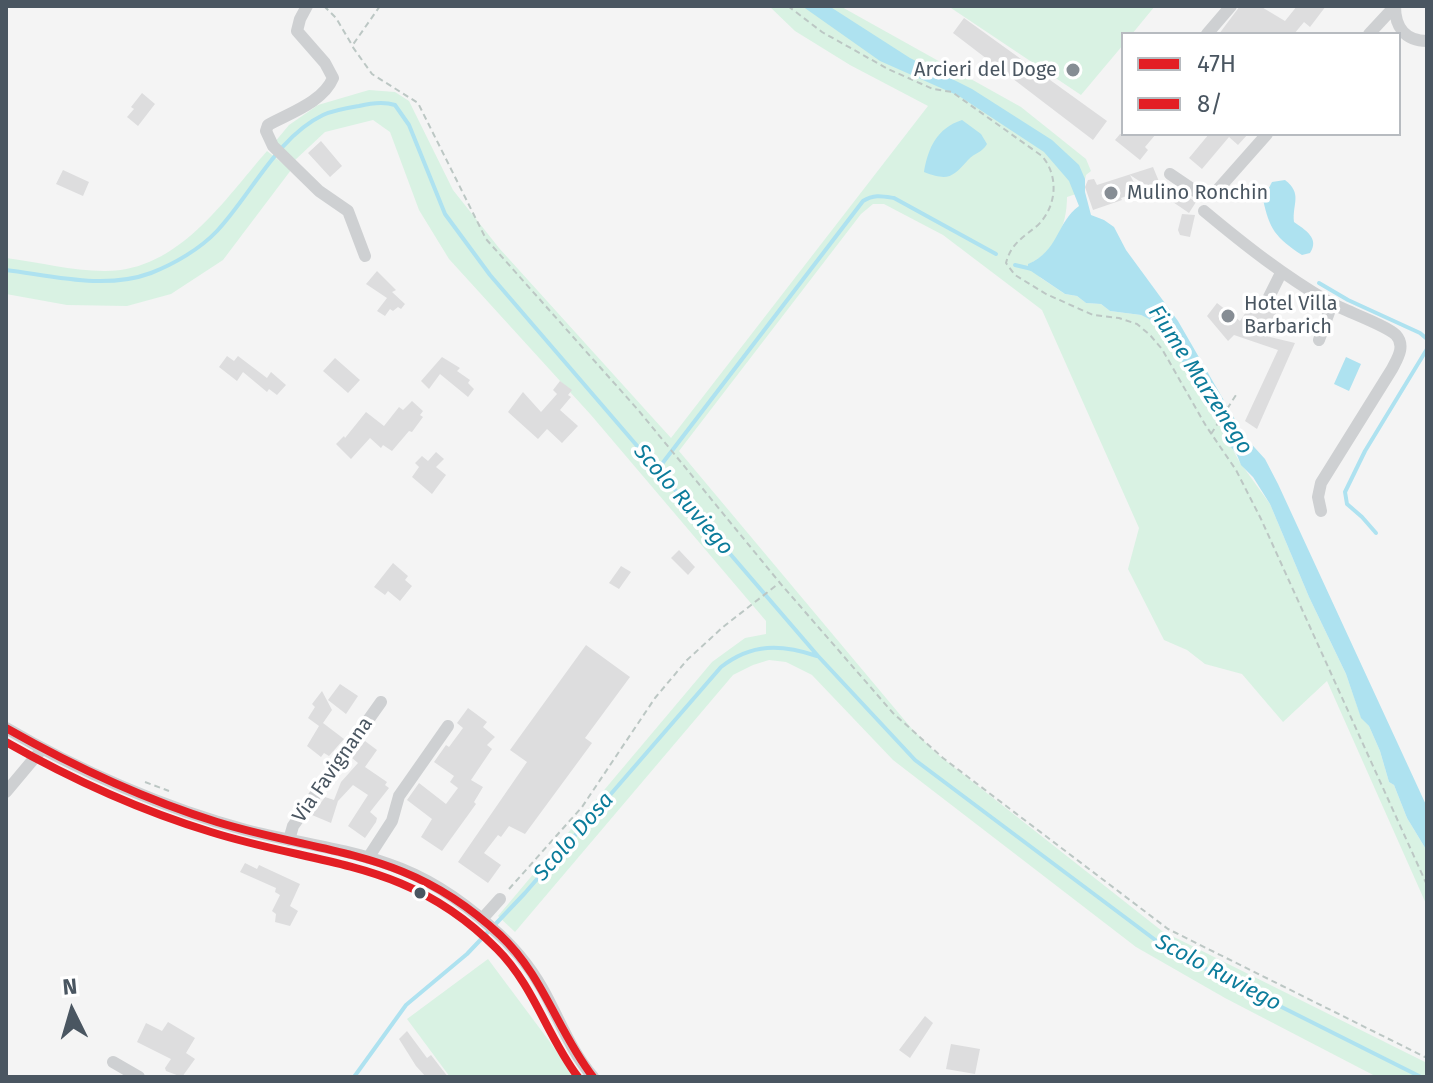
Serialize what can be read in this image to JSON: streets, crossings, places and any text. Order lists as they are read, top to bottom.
{
  "streets": {
    "street": ["Via Favignana"]
  },
  "water": ["Fiume Marzenego", "Scolo Ruviego", "Scolo Dosa"],
  "places": ["Arcieri del Doge", "Mulino Ronchin", "Hotel Villa Barbarich"],
  "lines": ["transit line 47H", "transit line 8/"],
  "legend": ["47H", "8/"],
  "north": "top"
}
